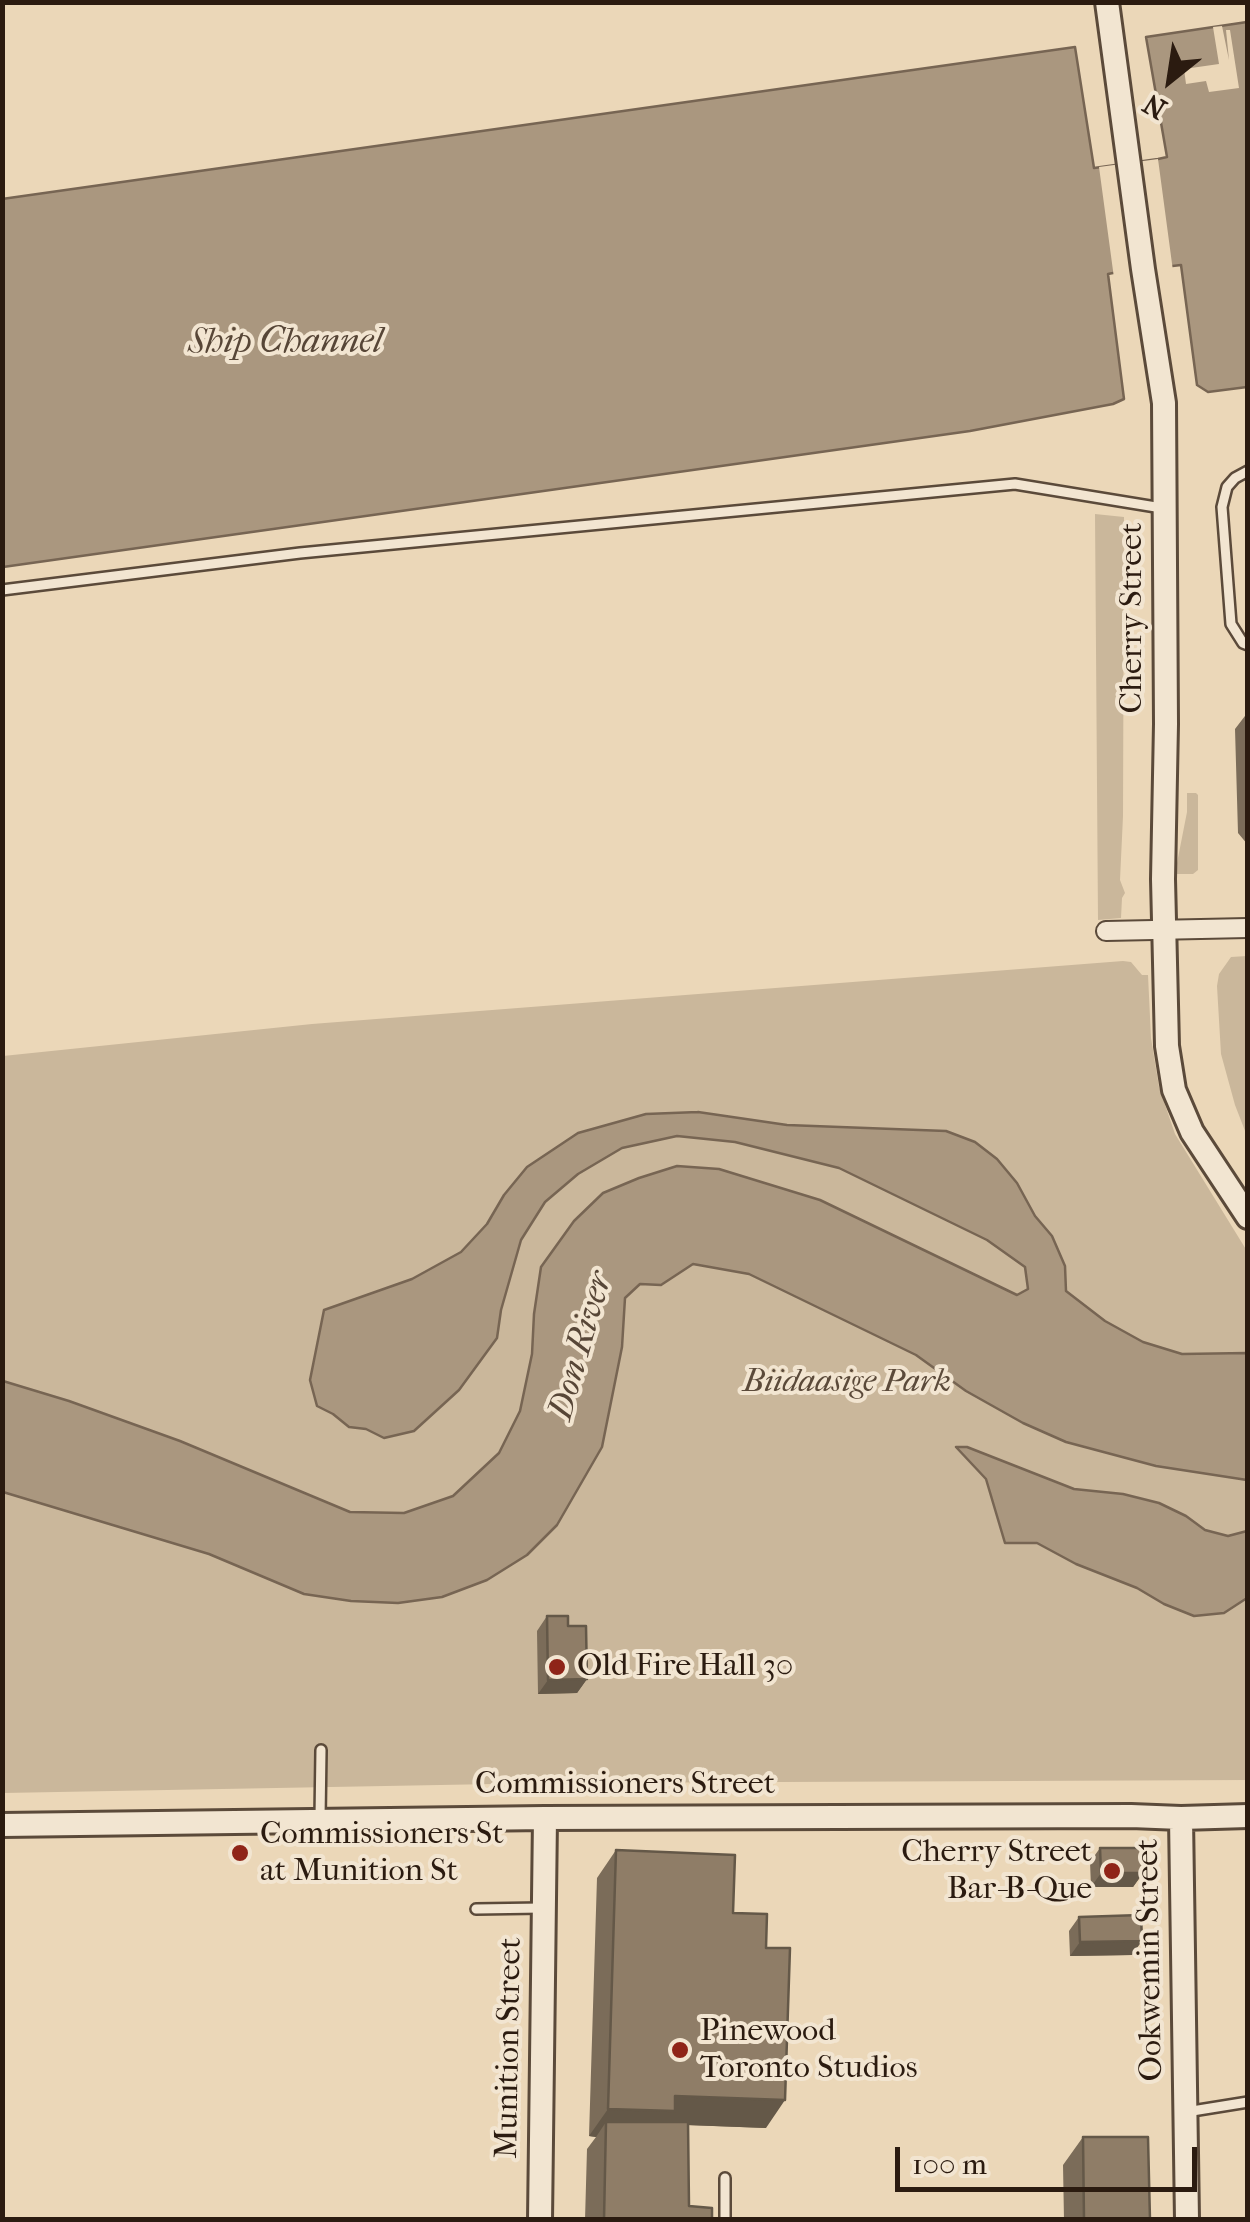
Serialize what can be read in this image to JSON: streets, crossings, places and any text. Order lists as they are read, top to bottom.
{
  "streets": {
    "street": [
      "Cherry Street",
      "Commissioners Street",
      "Ookwemin Street",
      "Munition Street"
    ]
  },
  "crossings": [
    ["Commissioners Street", "Ookwemin Street"],
    ["Commissioners Street", "Munition Street"]
  ],
  "water": ["Ship Channel", "Don River"],
  "parks": ["Biidaasige Park"],
  "places": [
    "Old Fire Hall 30",
    "Commissioners St at Munition St",
    "Cherry Street Bar-B-Que",
    "Pinewood Toronto Studios"
  ],
  "scale_bar": "100 m",
  "north": "bottom left"
}
